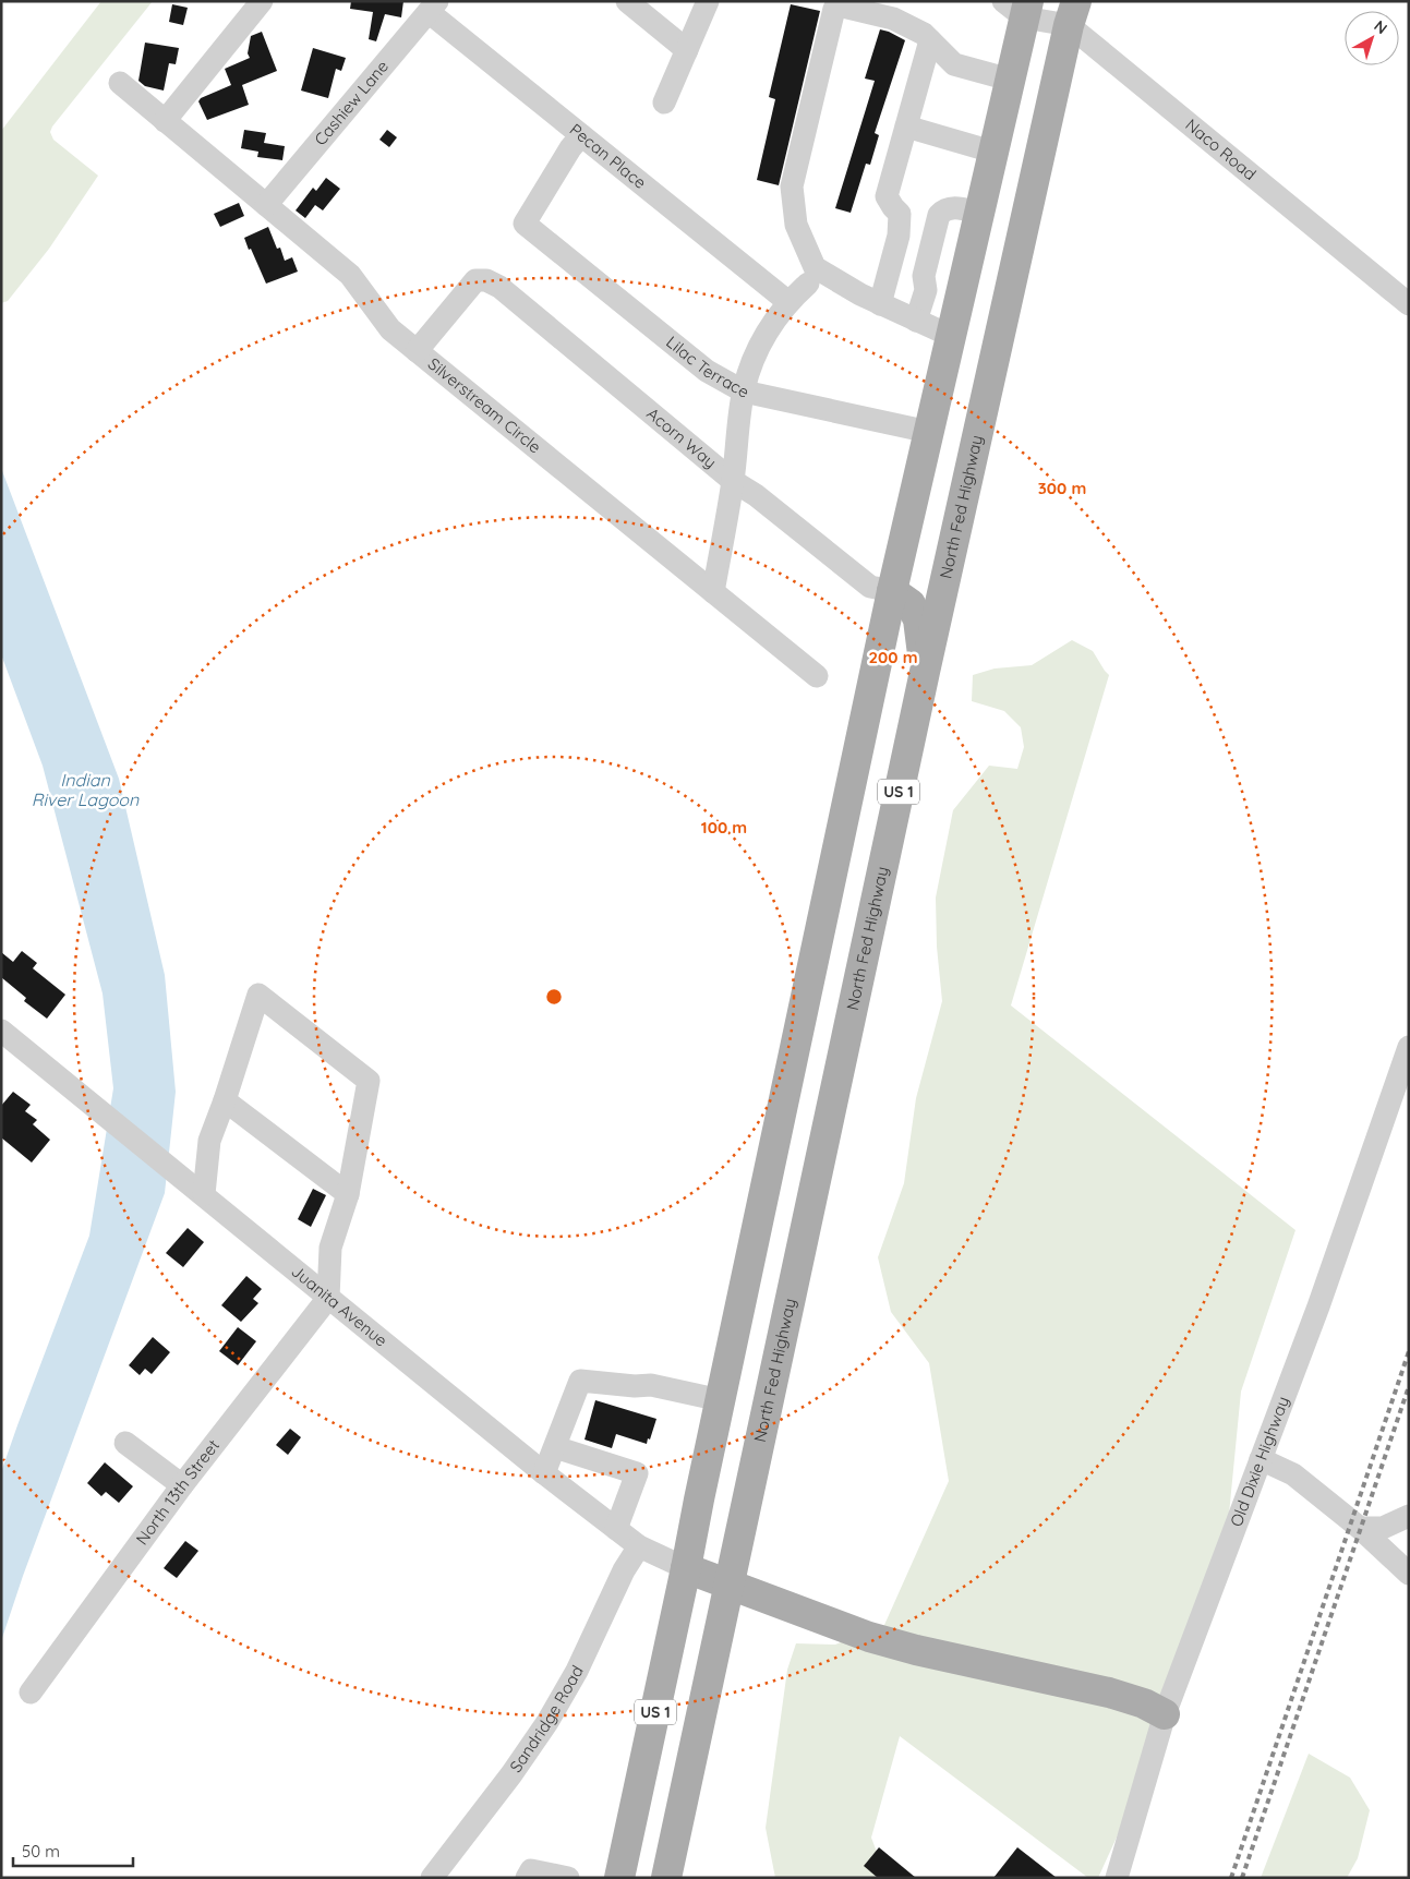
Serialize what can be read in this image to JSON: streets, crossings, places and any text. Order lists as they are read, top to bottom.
{
  "streets": {
    "main road": ["North Fed Highway", "US 1"],
    "street": [
      "Cashiew Lane",
      "Naco Road",
      "Pecan Place",
      "Lilac Terrace",
      "Silverstream Circle",
      "Acorn Way",
      "Juanita Avenue",
      "Old Dixie Highway",
      "North 13th Street",
      "Sandridge Road"
    ]
  },
  "crossings": [
    ["Cashiew Lane", "Pecan Place"],
    ["Cashiew Lane", "Silverstream Circle"],
    ["Naco Road", "North Fed Highway"],
    ["Naco Road", "US 1"],
    ["Pecan Place", "Lilac Terrace"],
    ["Lilac Terrace", "US 1"],
    ["Silverstream Circle", "Acorn Way"],
    ["Acorn Way", "US 1"],
    ["US 1", "Juanita Avenue"],
    ["Juanita Avenue", "North 13th Street"],
    ["Juanita Avenue", "Sandridge Road"]
  ],
  "water": ["Indian River Lagoon"],
  "scale_bar": "50 m",
  "north": "top right",
  "rings": ["300 m", "200 m", "100 m"]
}
